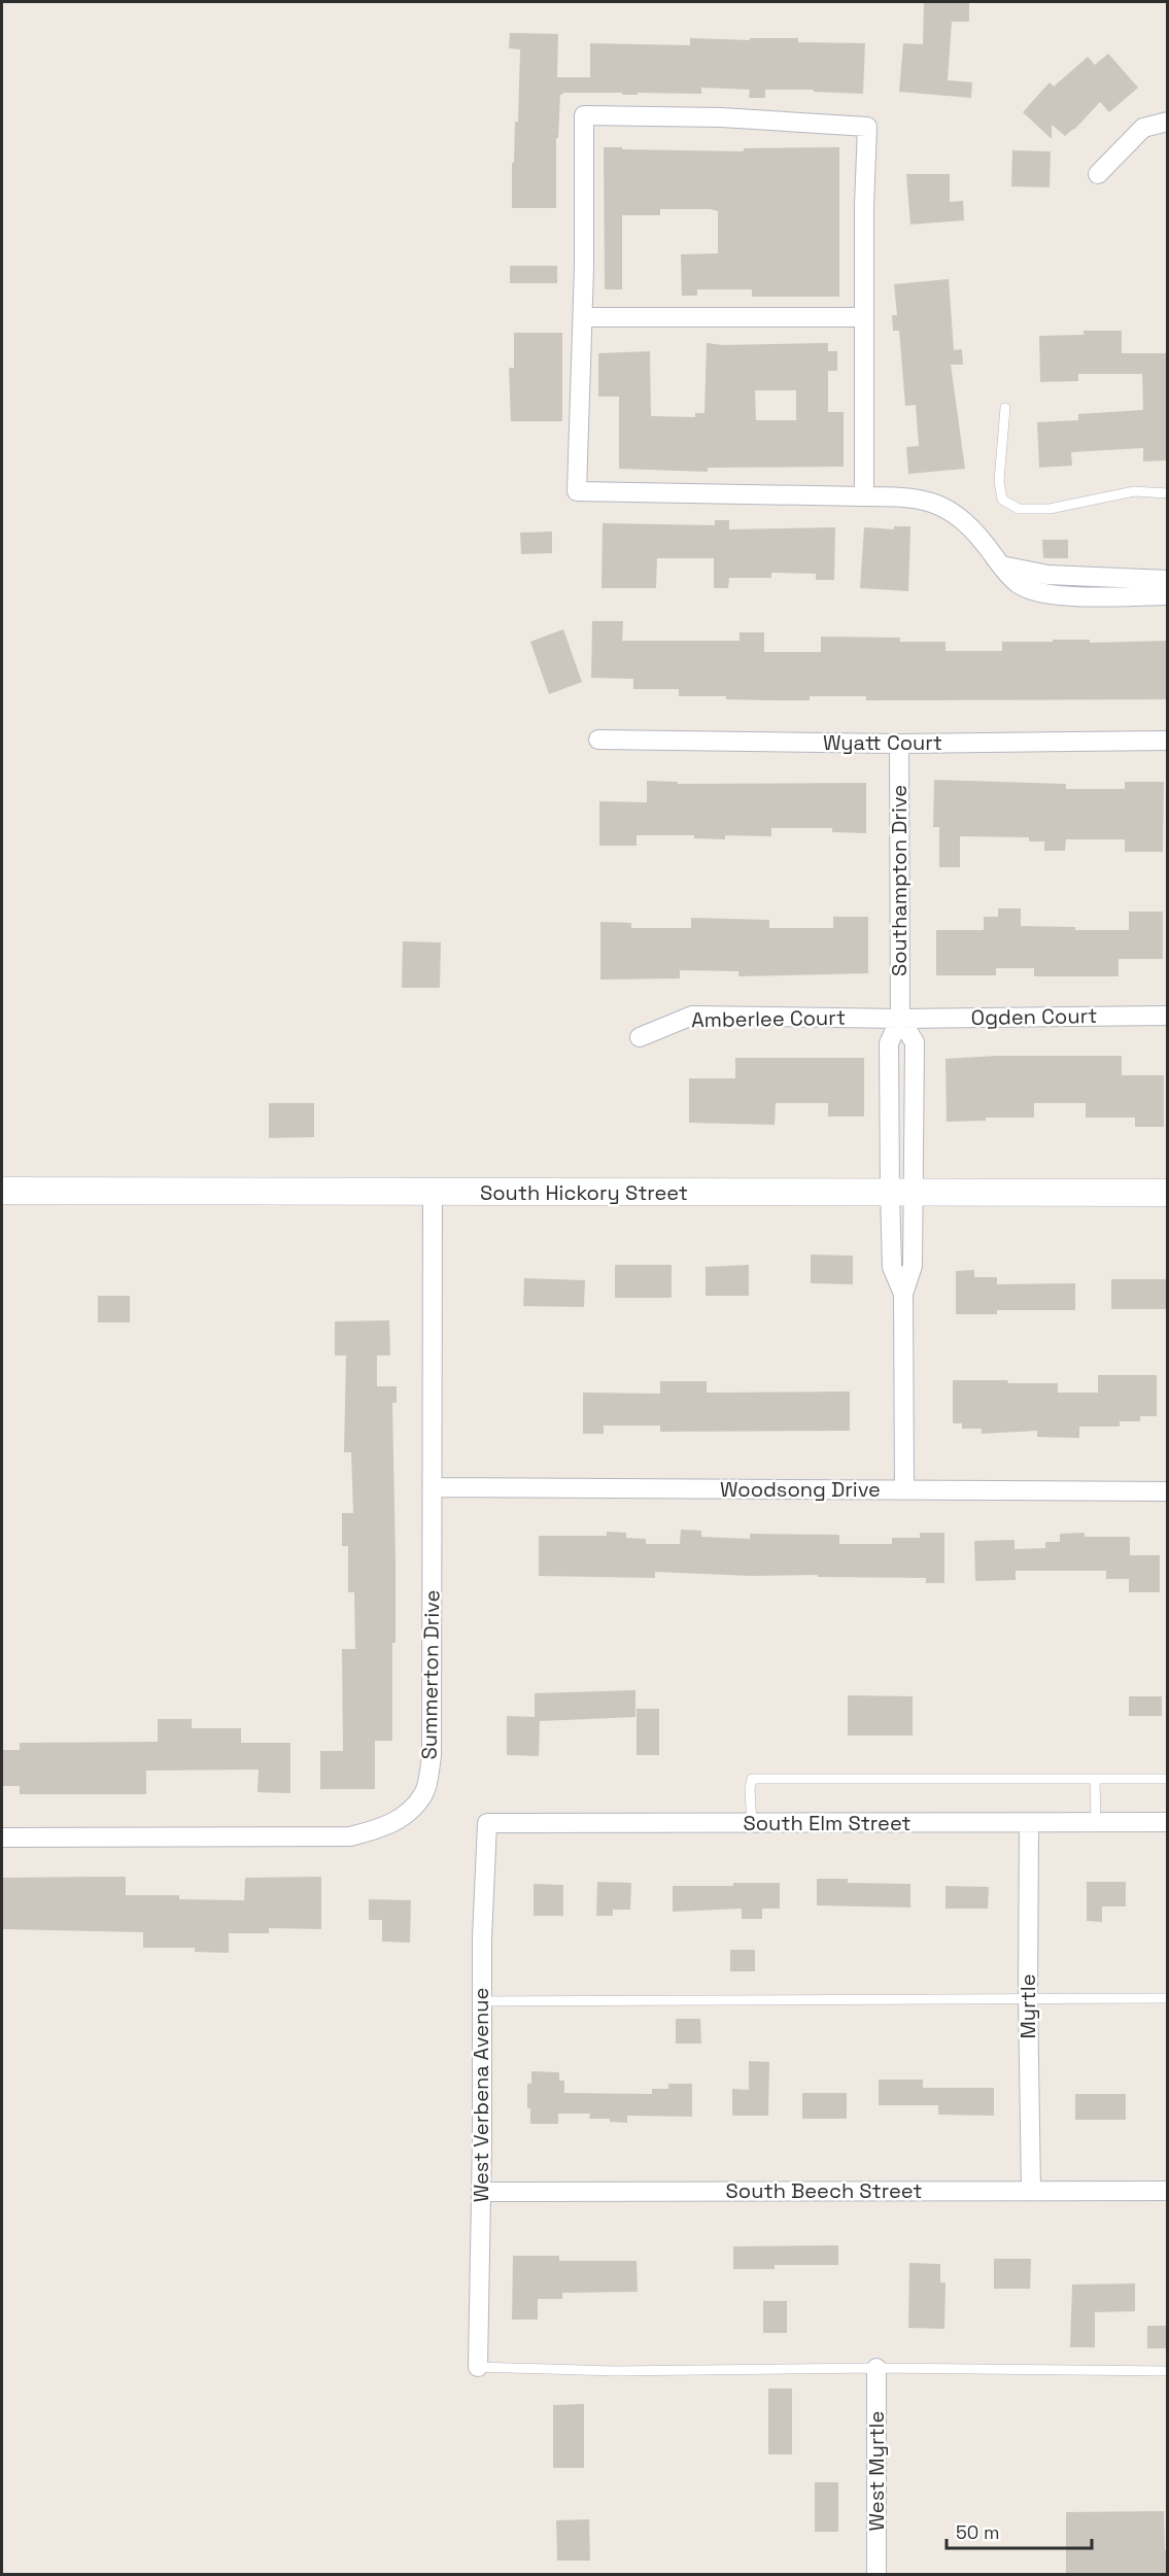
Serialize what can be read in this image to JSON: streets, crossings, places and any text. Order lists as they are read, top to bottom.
{
  "streets": {
    "street": [
      "Wyatt Court",
      "Southampton Drive",
      "Ogden Court",
      "Amberlee Court",
      "South Hickory Street",
      "Woodsong Drive",
      "Summerton Drive",
      "South Elm Street",
      "Myrtle",
      "West Verbena Avenue",
      "South Beech Street",
      "West Myrtle"
    ]
  },
  "crossings": [
    ["Wyatt Court", "Southampton Drive"],
    ["Southampton Drive", "Ogden Court"],
    ["Southampton Drive", "Amberlee Court"],
    ["Southampton Drive", "South Hickory Street"],
    ["Ogden Court", "Amberlee Court"],
    ["South Hickory Street", "Summerton Drive"],
    ["Woodsong Drive", "Summerton Drive"],
    ["South Elm Street", "Myrtle"],
    ["South Elm Street", "West Verbena Avenue"],
    ["Myrtle", "South Beech Street"],
    ["West Verbena Avenue", "South Beech Street"]
  ],
  "scale_bar": "50 m"
}
